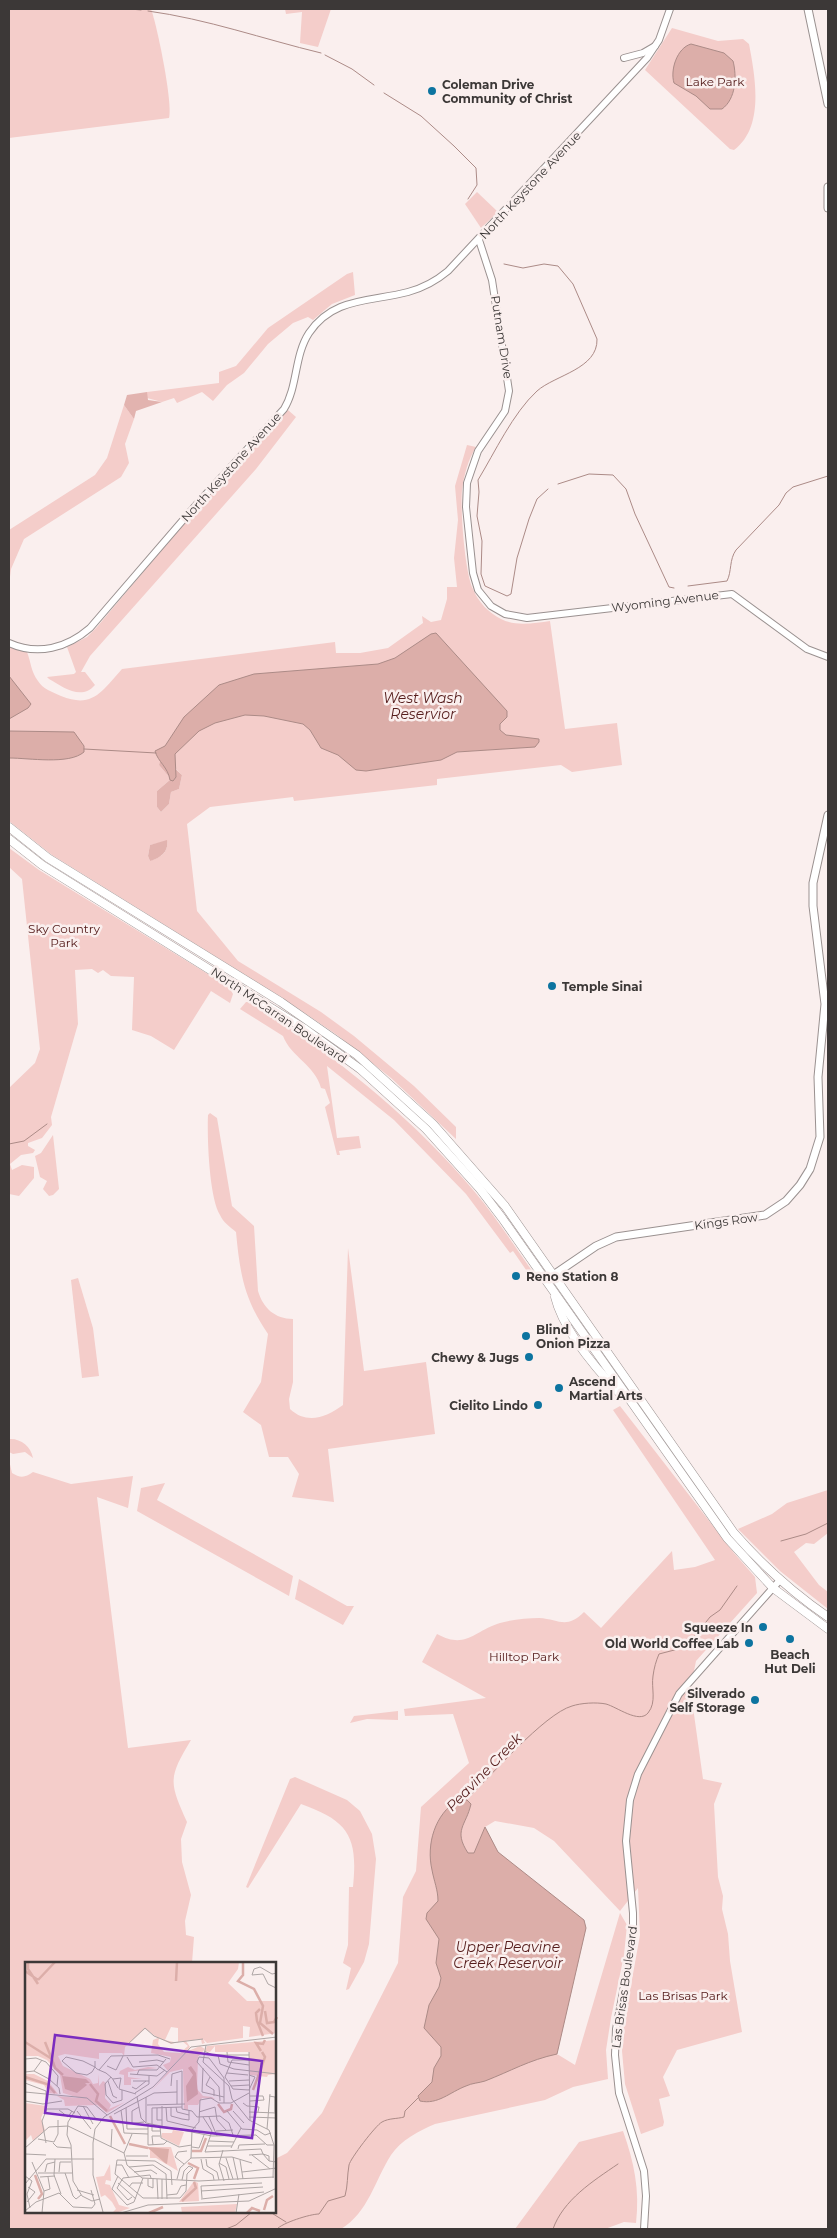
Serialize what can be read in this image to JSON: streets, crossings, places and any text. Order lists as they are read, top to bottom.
{
  "streets": {
    "main road": ["North McCarran Boulevard", "Kings Row"],
    "street": [
      "North Keystone Avenue",
      "Putnam Drive",
      "Wyoming Avenue",
      "Las Brisas Boulevard"
    ]
  },
  "crossings": [
    ["North Keystone Avenue", "Putnam Drive"],
    ["Putnam Drive", "Wyoming Avenue"],
    ["North McCarran Boulevard", "Kings Row"],
    ["North McCarran Boulevard", "Las Brisas Boulevard"]
  ],
  "water": ["West Wash Reservior", "Peavine Creek", "Upper Peavine Creek Reservoir"],
  "parks": [
    "Lake Park",
    "Sky Country Park",
    "Hilltop Park",
    "Las Brisas Park"
  ],
  "places": [
    "Coleman Drive Community of Christ",
    "Temple Sinai",
    "Reno Station 8",
    "Blind Onion Pizza",
    "Chewy & Jugs",
    "Ascend Martial Arts",
    "Cielito Lindo",
    "Squeeze In",
    "Beach Hut Deli",
    "Old World Coffee Lab",
    "Silverado Self Storage"
  ]
}
